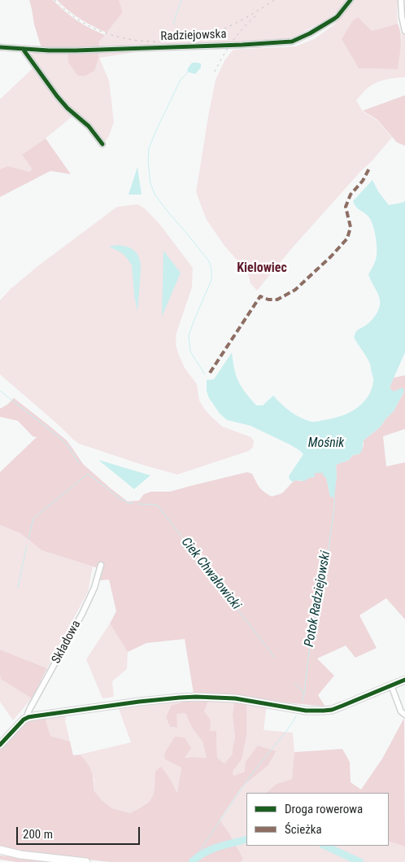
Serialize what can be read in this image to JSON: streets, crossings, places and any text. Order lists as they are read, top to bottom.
{
  "streets": {
    "street": ["Radziejowska", "Składowa"]
  },
  "districts": ["Kielowiec"],
  "water": ["Mośnik", "Ciek Chwałowicki", "Potok Radziejowski"],
  "legend": ["Droga rowerowa", "Ścieżka"],
  "scale_bar": "200 m"
}
